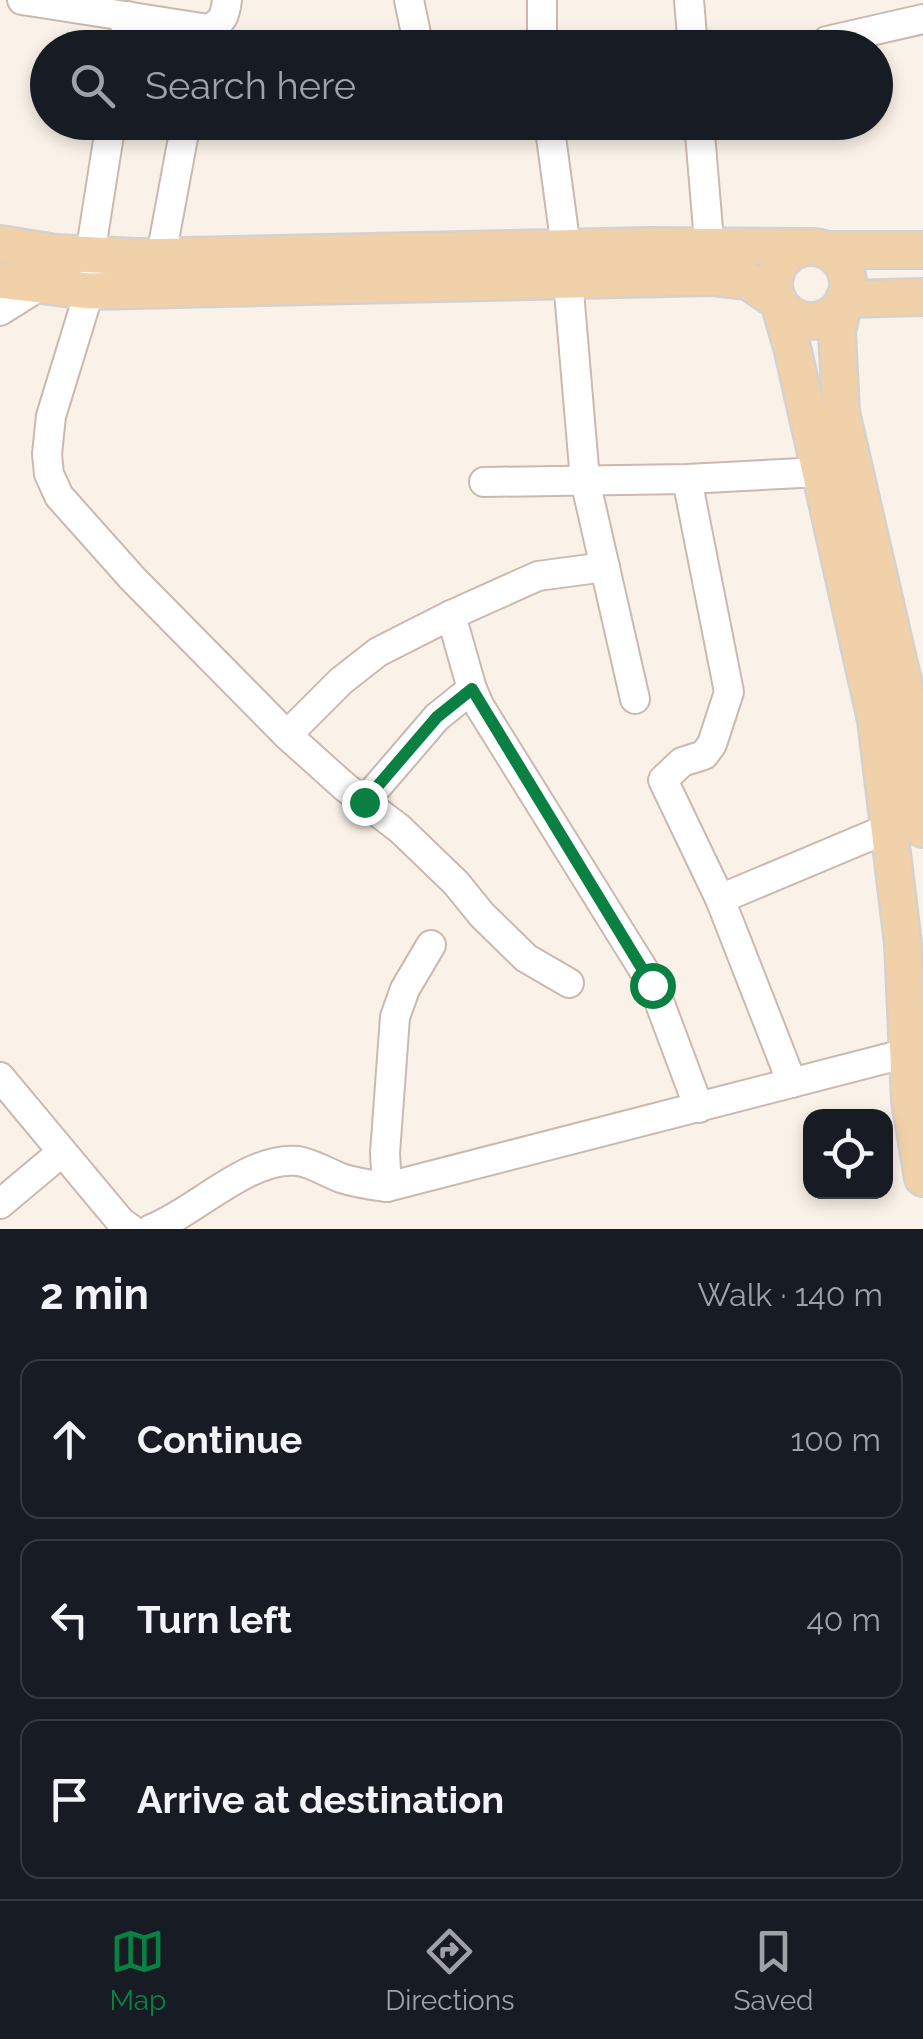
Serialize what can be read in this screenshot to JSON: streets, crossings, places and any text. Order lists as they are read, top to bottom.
{
  "page": {
    "search": "Search here",
    "heading": ["2 min", "Walk · 140 m"],
    "list": [
      ["Continue", "100 m"],
      ["Turn left", "40 m"],
      "Arrive at destination"
    ],
    "nav": ["Map", "Directions", "Saved"]
  }
}
